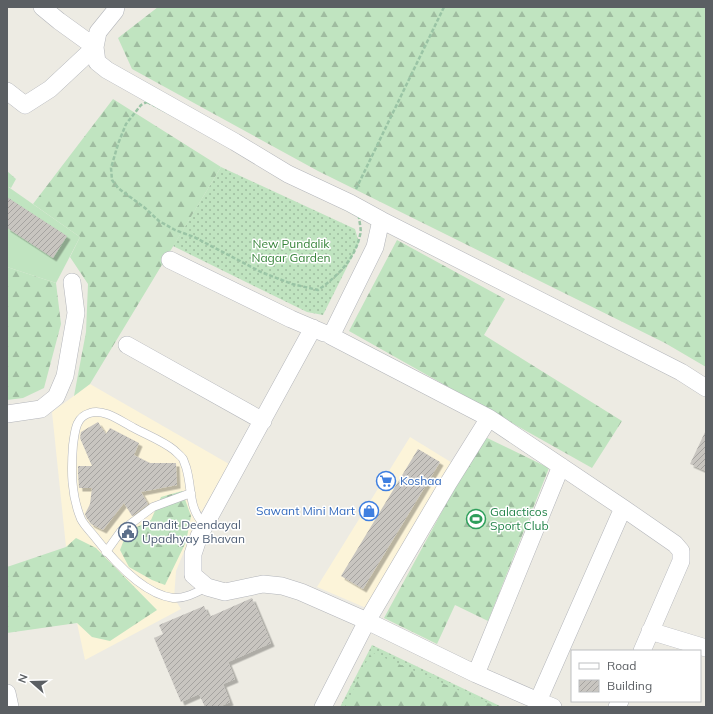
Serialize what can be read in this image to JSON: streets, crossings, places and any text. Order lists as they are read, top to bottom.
{
  "parks": ["New Pundalik Nagar Garden"],
  "places": {
    "supermarket": ["Koshaa"],
    "shop": ["Sawant Mini Mart"],
    "sports": ["Galacticos Sport Club"],
    "public building": ["Pandit Deendayal Upadhyay Bhavan"]
  },
  "legend": ["Road", "Building"],
  "north": "left"
}
